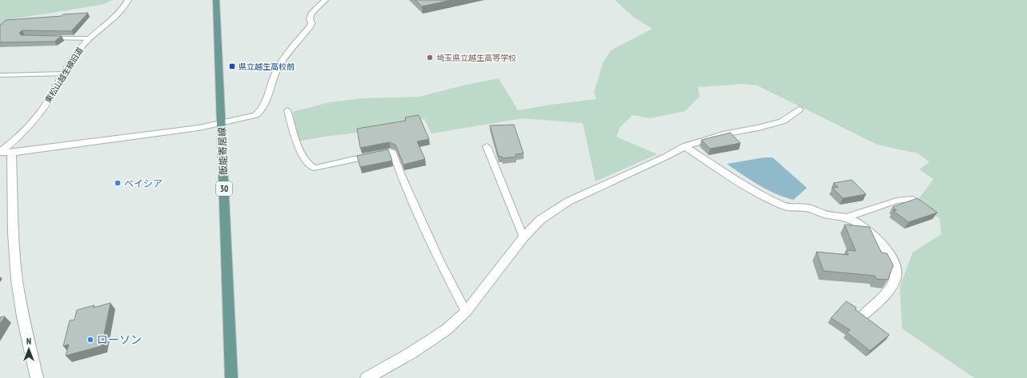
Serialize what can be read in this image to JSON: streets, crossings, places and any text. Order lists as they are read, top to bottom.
{
  "streets": {
    "main road": ["飯能寄居線", "30"],
    "street": ["東松山越生線旧道"]
  },
  "places": {
    "other": ["埼玉県立越生高等学校", "ベイシア", "ローソン"],
    "transit": ["県立越生高校前"]
  },
  "north": "top"
}
